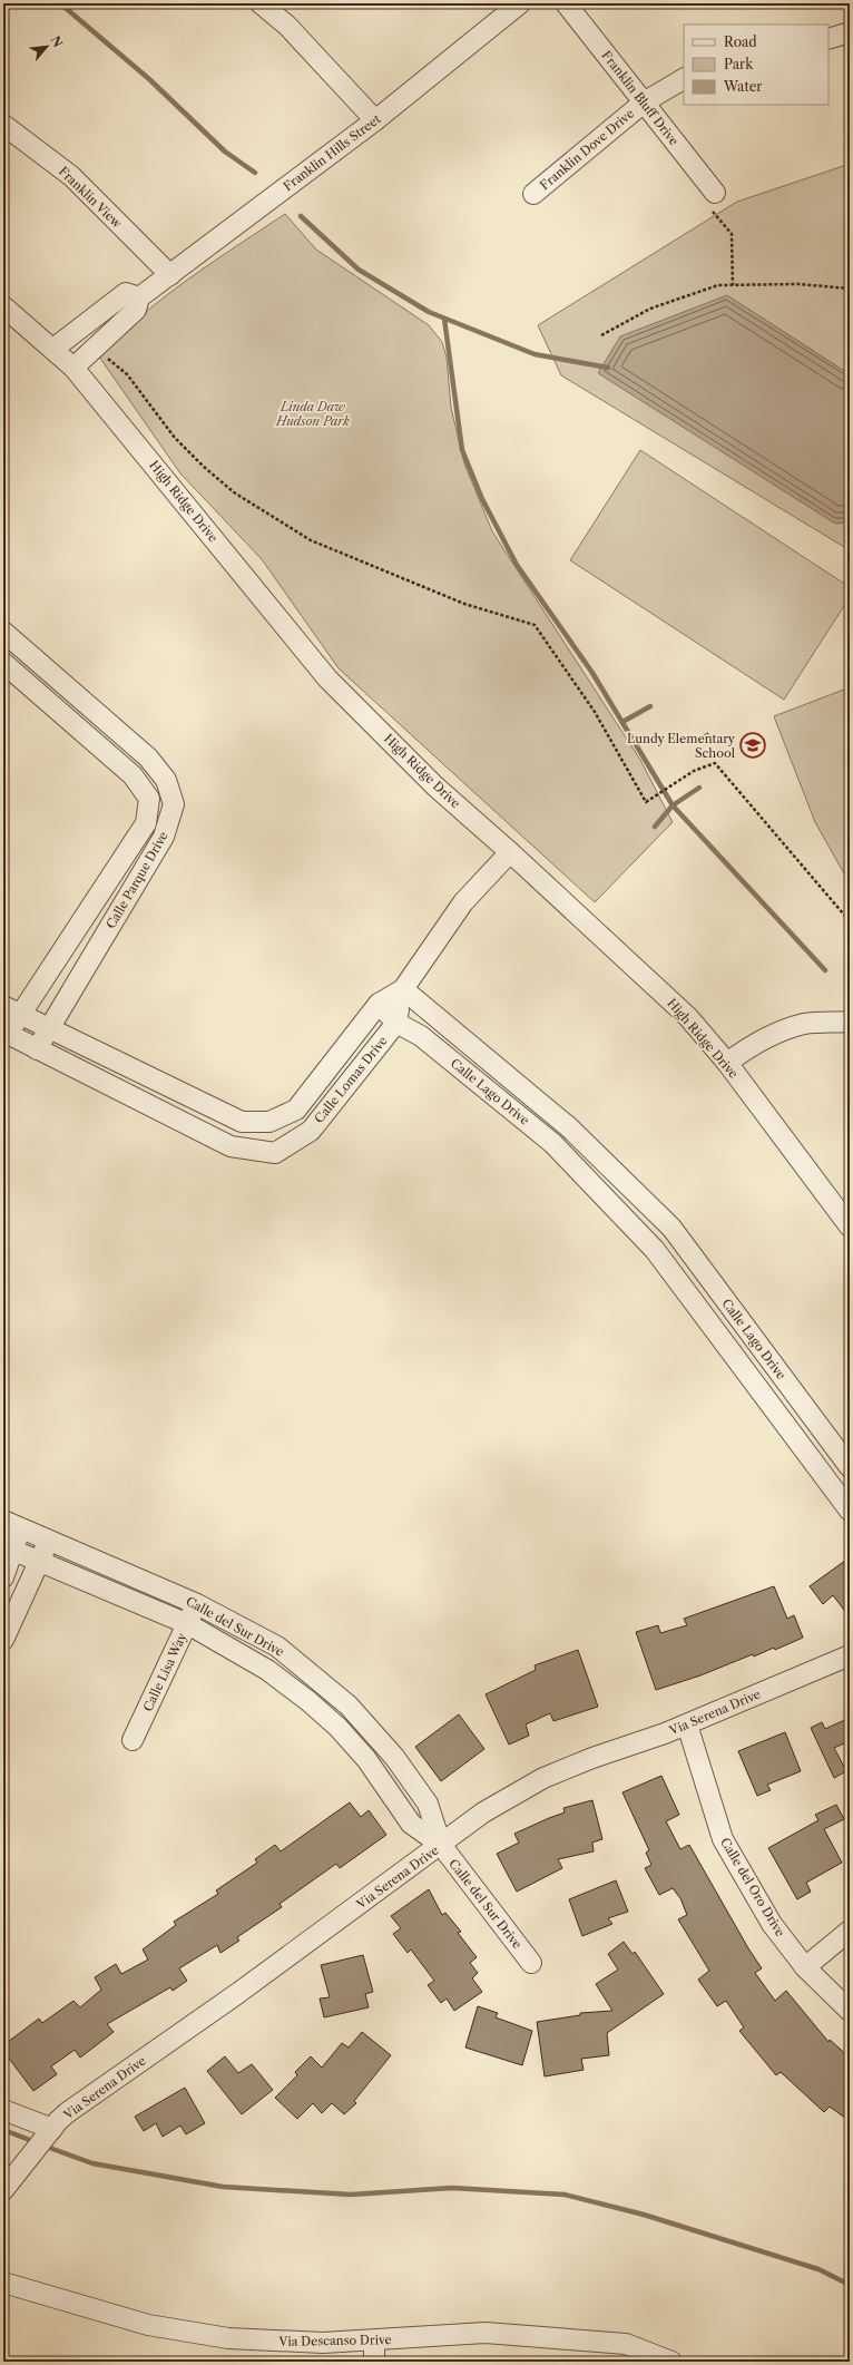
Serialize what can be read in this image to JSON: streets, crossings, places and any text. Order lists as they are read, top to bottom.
{
  "streets": {
    "street": [
      "Franklin Bluff Drive",
      "Franklin Dove Drive",
      "Franklin Hills Street",
      "Franklin View",
      "High Ridge Drive",
      "Calle Parque Drive",
      "Calle Lomas Drive",
      "Calle Lago Drive",
      "Calle del Sur Drive",
      "Calle Lisa Way",
      "Via Serena Drive",
      "Calle del Oro Drive",
      "Via Descanso Drive"
    ]
  },
  "crossings": [
    ["Franklin Bluff Drive", "Franklin Dove Drive"],
    ["Franklin Hills Street", "Franklin View"],
    ["Franklin Hills Street", "High Ridge Drive"],
    ["High Ridge Drive", "Calle Lomas Drive"],
    ["Calle Parque Drive", "Calle Lomas Drive"],
    ["Calle Lomas Drive", "Calle Lago Drive"],
    ["Calle del Sur Drive", "Calle Lisa Way"],
    ["Calle del Sur Drive", "Via Serena Drive"],
    ["Via Serena Drive", "Calle del Oro Drive"]
  ],
  "parks": ["Linda Daw Hudson Park"],
  "places": {
    "school or university": ["Lundy Elementary School"]
  },
  "legend": ["Road", "Park", "Water"],
  "north": "top right"
}
